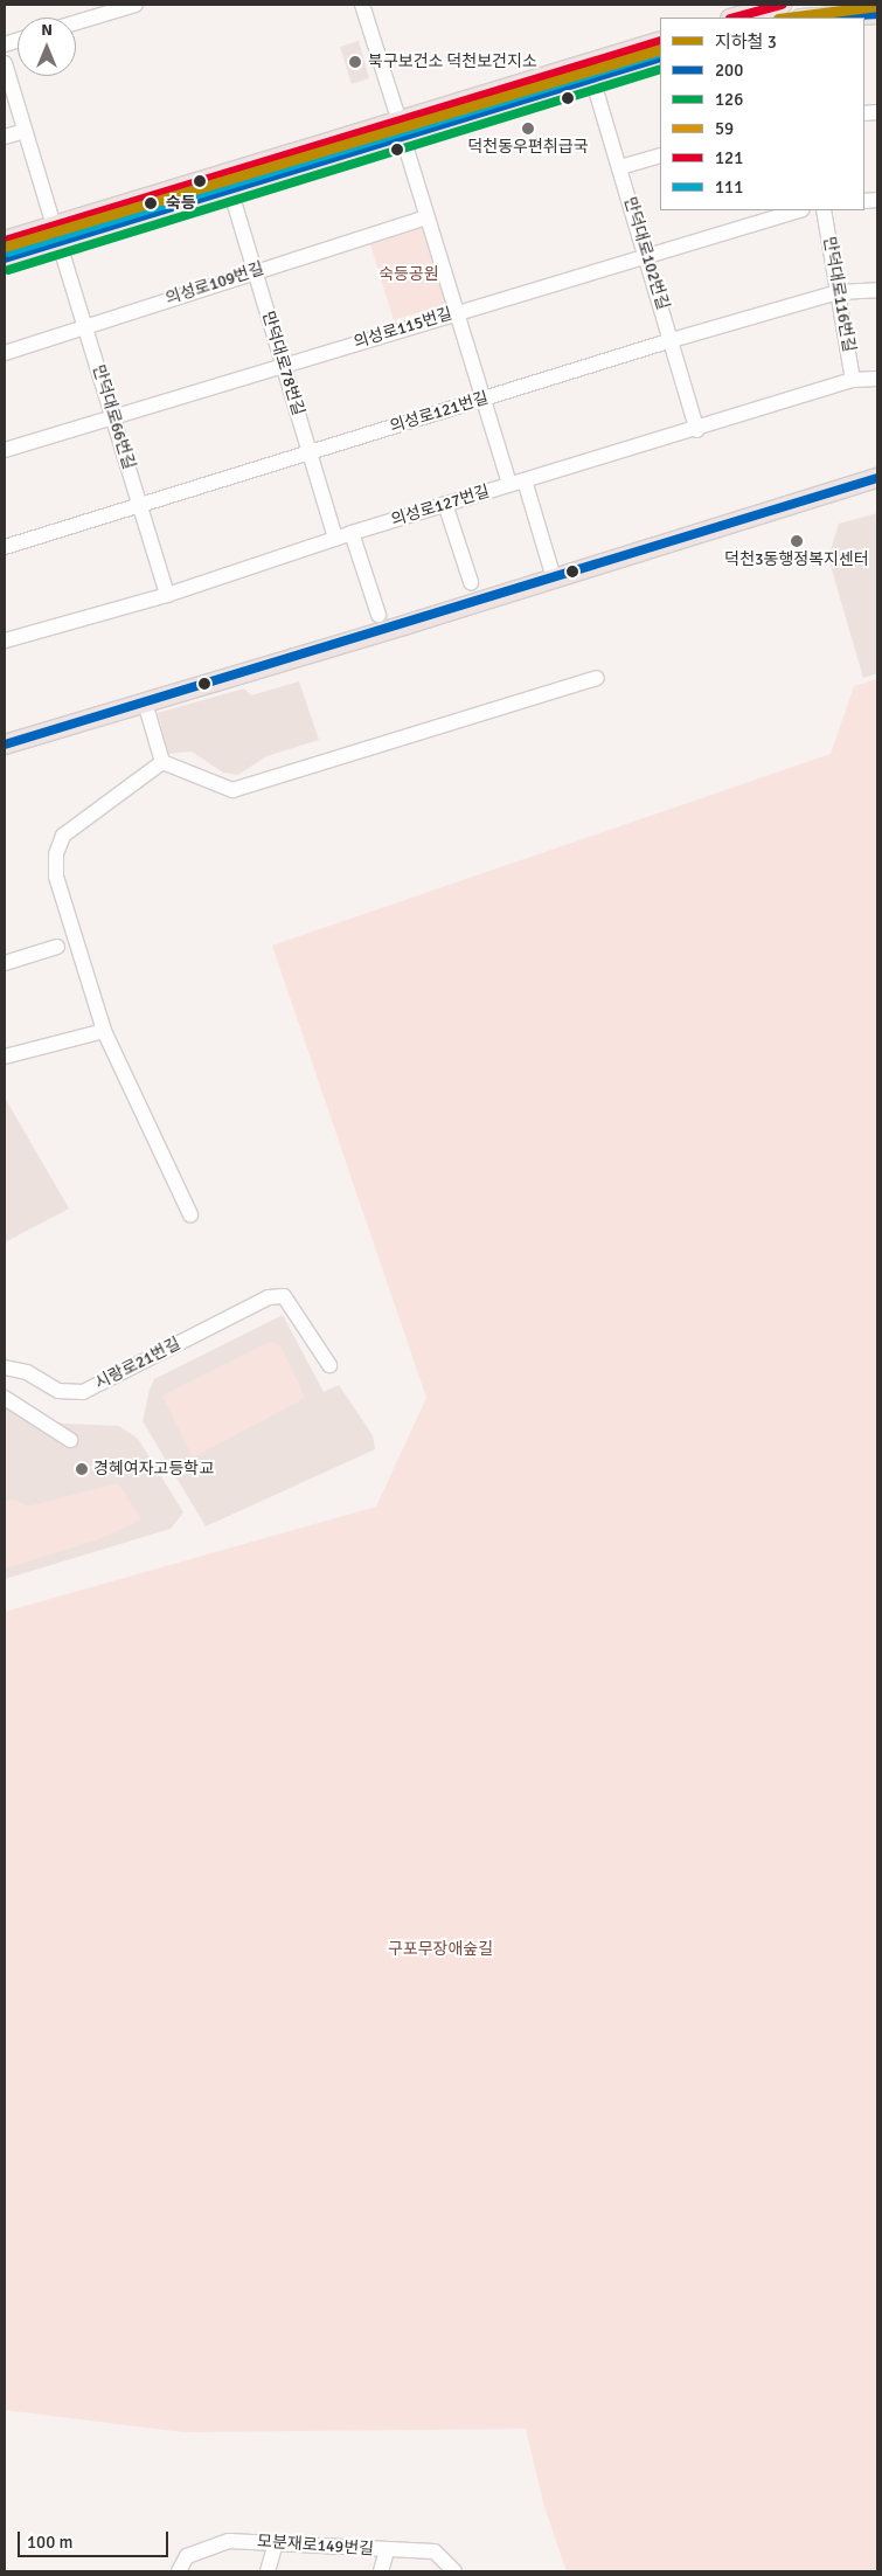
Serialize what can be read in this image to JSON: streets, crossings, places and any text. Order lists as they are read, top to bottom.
{
  "streets": {
    "street": [
      "만덕대로102번길",
      "의성로109번길",
      "만덕대로116번길",
      "의성로115번길",
      "만덕대로78번길",
      "의성로121번길",
      "만덕대로66번길",
      "의성로127번길",
      "시랑로21번길",
      "모분재로149번길"
    ]
  },
  "crossings": [
    ["만덕대로102번길", "의성로115번길"],
    ["만덕대로102번길", "의성로121번길"],
    ["만덕대로102번길", "의성로127번길"],
    ["의성로109번길", "만덕대로78번길"],
    ["의성로109번길", "만덕대로66번길"],
    ["만덕대로116번길", "의성로121번길"],
    ["만덕대로116번길", "의성로127번길"],
    ["의성로115번길", "만덕대로78번길"],
    ["의성로115번길", "만덕대로66번길"],
    ["만덕대로78번길", "의성로121번길"],
    ["만덕대로78번길", "의성로127번길"],
    ["의성로121번길", "만덕대로66번길"],
    ["만덕대로66번길", "의성로127번길"]
  ],
  "parks": ["숙등공원", "구포무장애숲길"],
  "places": [
    "북구보건소 덕천보건지소",
    "덕천동우편취급국",
    "숙등",
    "덕천3동행정복지센터",
    "경혜여자고등학교"
  ],
  "lines": [
    "transit line 121",
    "metro line 3",
    "transit line 200",
    "transit line 59",
    "transit line 111",
    "transit line 126"
  ],
  "legend": [
    "지하철 3",
    "200",
    "126",
    "59",
    "121",
    "111"
  ],
  "scale_bar": "100 m",
  "north": "top"
}
